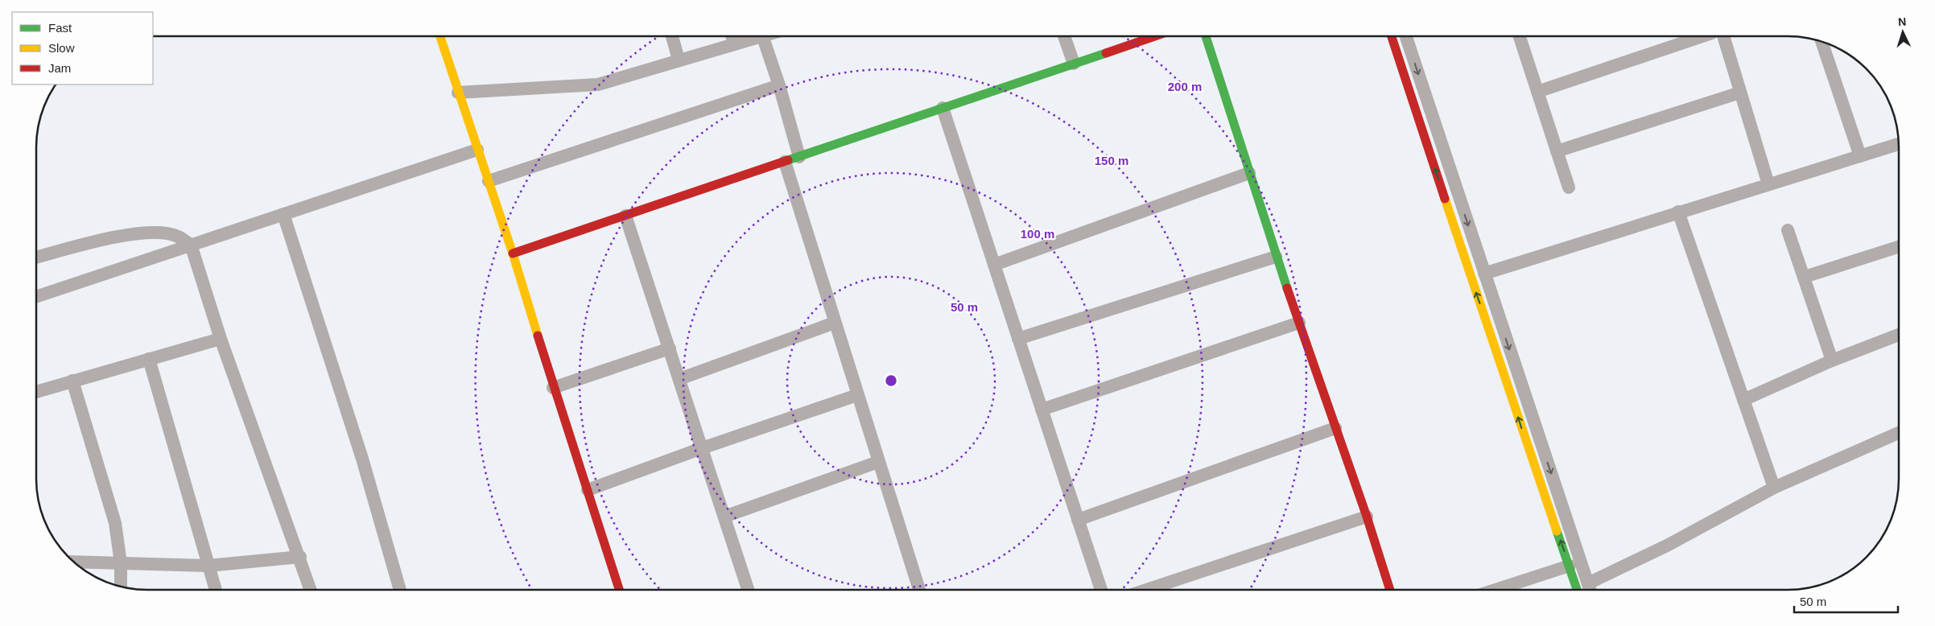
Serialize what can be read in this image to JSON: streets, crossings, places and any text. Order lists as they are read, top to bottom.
{
  "legend": ["Fast", "Slow", "Jam"],
  "scale_bar": "50 m",
  "north": "top",
  "rings": [
    "200 m",
    "150 m",
    "100 m",
    "50 m"
  ]
}
